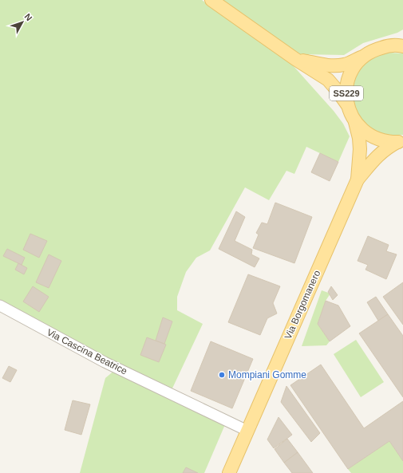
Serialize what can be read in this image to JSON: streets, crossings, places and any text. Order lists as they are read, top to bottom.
{
  "streets": {
    "main road": ["SS229", "Via Borgomanero"],
    "street": ["Via Cascina Beatrice"]
  },
  "crossings": [
    ["SS229", "Via Borgomanero"],
    ["Via Borgomanero", "Via Cascina Beatrice"]
  ],
  "places": ["Mompiani Gomme"],
  "north": "top right"
}
